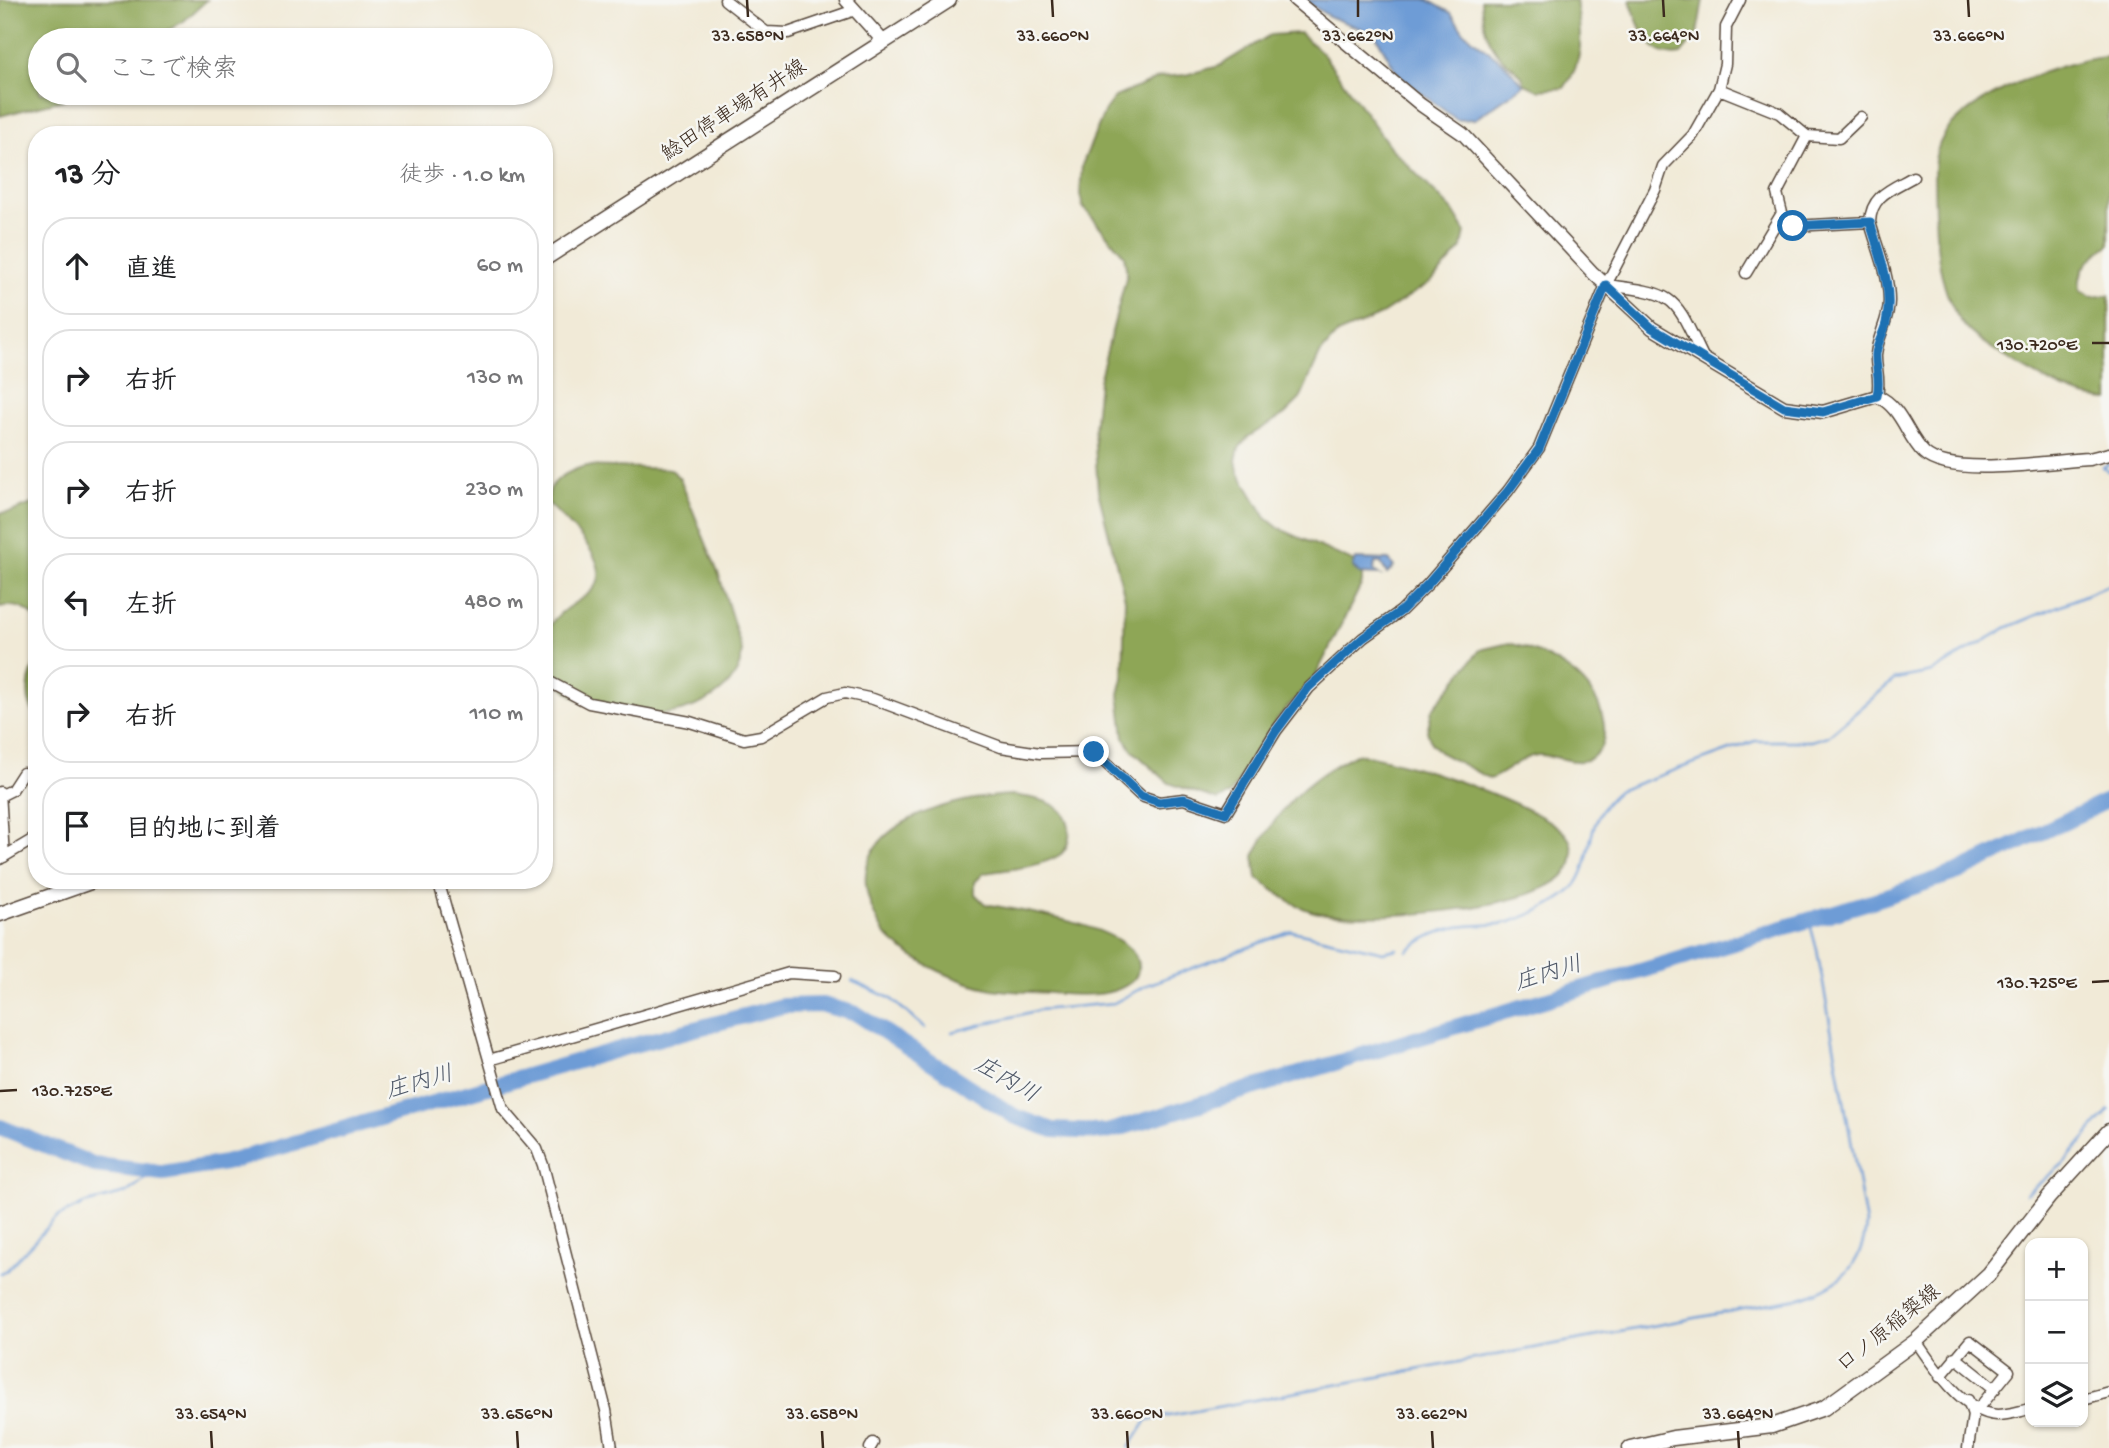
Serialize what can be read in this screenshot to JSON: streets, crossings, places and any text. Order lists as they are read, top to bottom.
{
  "streets": {
    "main road": ["鯰田停車場有井線", "口ノ原稲築線"]
  },
  "water": ["庄内川"],
  "page": {
    "search": "ここで検索",
    "heading": ["13 分", "徒歩 · 1.0 km"],
    "list": [
      ["直進", "60 m"],
      ["右折", "130 m"],
      ["右折", "230 m"],
      ["左折", "480 m"],
      ["右折", "110 m"],
      "目的地に到着"
    ],
    "map_buttons": ["+", "−"]
  },
  "coordinates": [
    "33.658°N",
    "33.660°N",
    "33.662°N",
    "33.664°N",
    "33.666°N",
    "130.720°E",
    "130.725°E",
    "33.654°N",
    "33.656°N"
  ]
}
